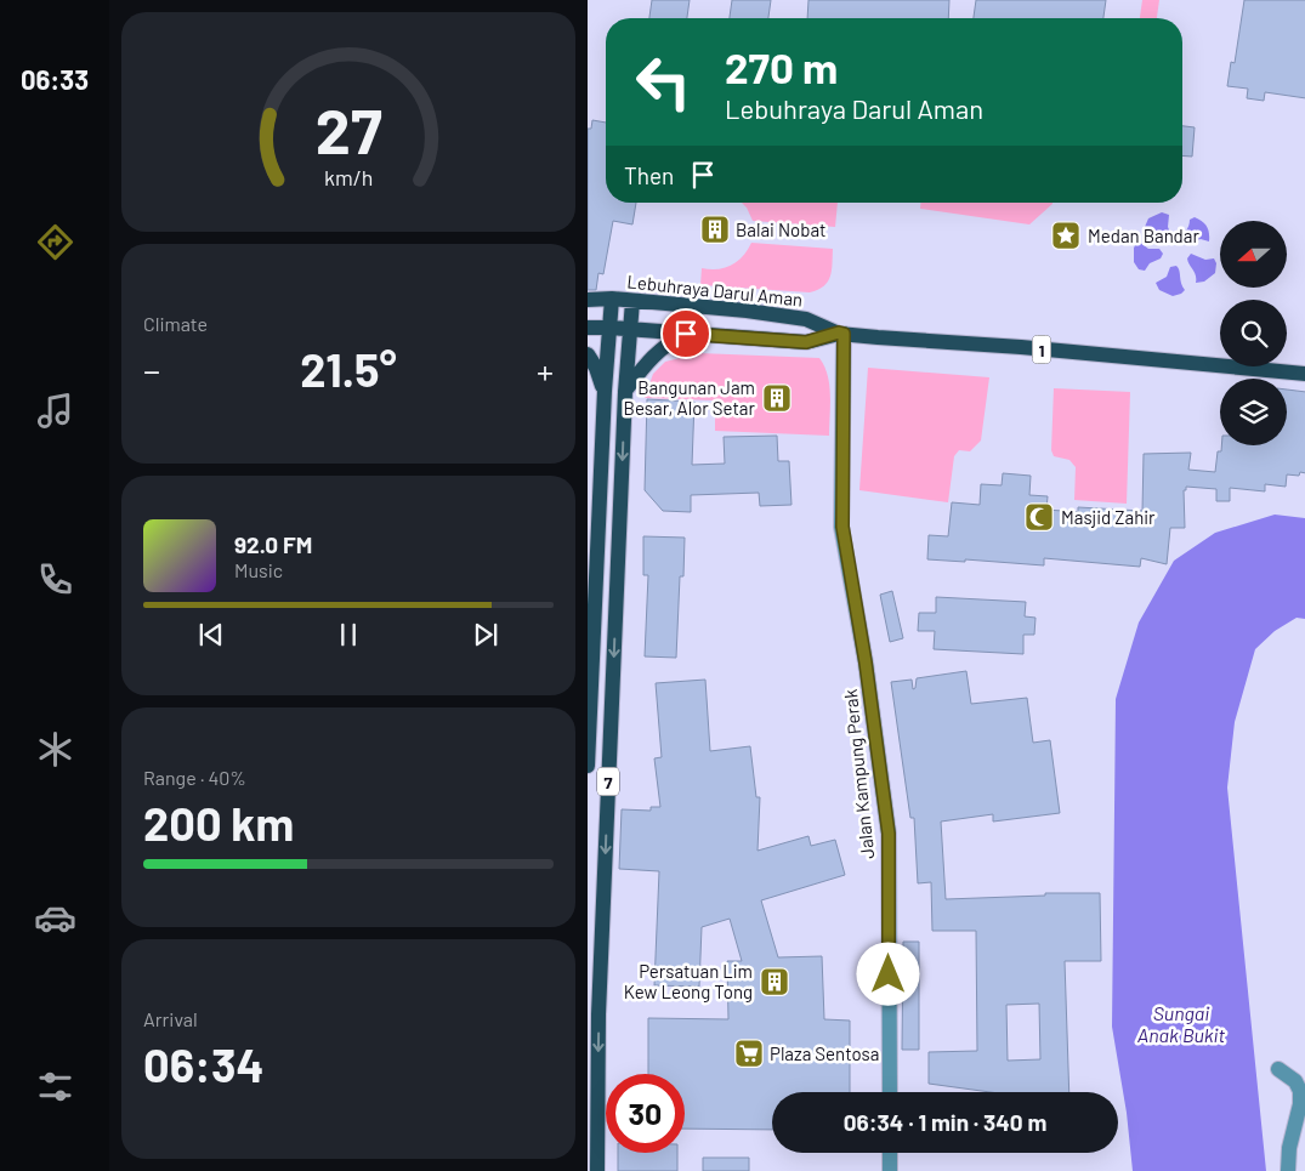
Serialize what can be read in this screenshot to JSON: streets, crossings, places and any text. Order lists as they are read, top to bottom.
{
  "streets": {
    "main road": ["Lebuhraya Darul Aman", "1", "7"],
    "street": ["Jalan Kampung Perak"]
  },
  "crossings": [
    ["Lebuhraya Darul Aman", "1"],
    ["Lebuhraya Darul Aman", "Jalan Kampung Perak"],
    ["Lebuhraya Darul Aman", "7"],
    ["1", "Jalan Kampung Perak"],
    ["1", "7"]
  ],
  "water": ["Sungai Anak Bukit"],
  "places": {
    "building": ["Balai Nobat", "Bangunan Jam Besar, Alor Setar", "Persatuan Lim Kew Leong Tong"],
    "place": ["Medan Bandar"],
    "mosque": ["Masjid Zahir"],
    "supermarket": ["Plaza Sentosa"]
  },
  "north": "left",
  "page": {
    "tabs": "06:33",
    "turn": ["270 m", "Lebuhraya Darul Aman"],
    "then": "Then",
    "tile": [
      "Climate",
      ["Range · 40%", "200 km"],
      ["Arrival", "06:34"]
    ],
    "heat": ["−", "21.5°", "+"],
    "song": ["92.0 FM", "Music"],
    "limit": "30",
    "trip": "06:34 · 1 min · 340 m",
    "gauge": ["27", "km/h"]
  }
}
